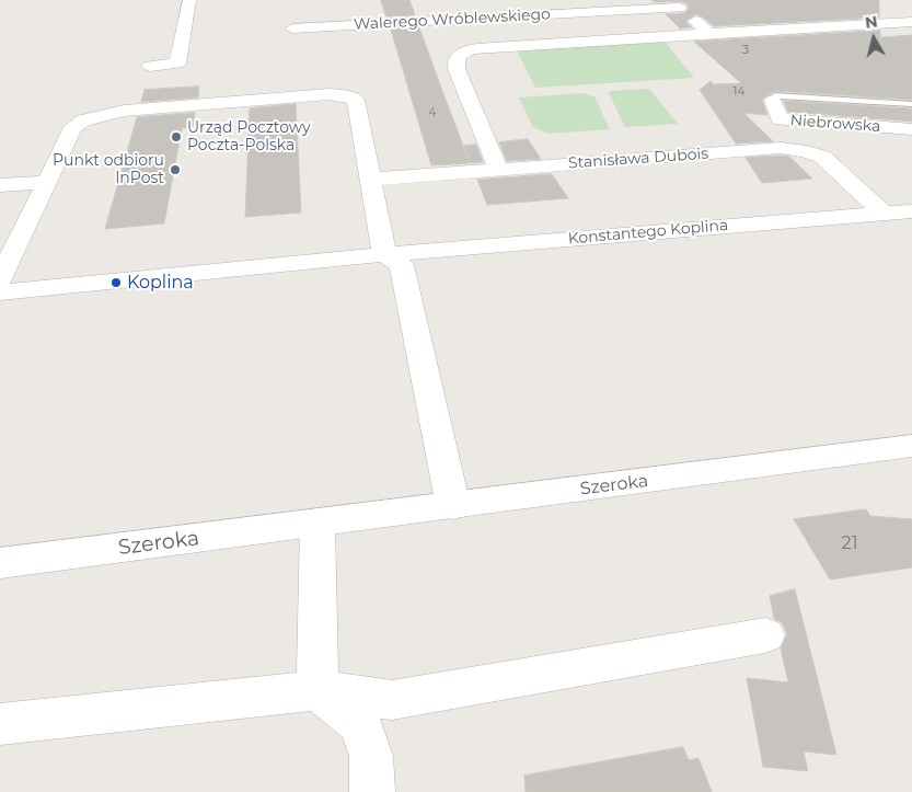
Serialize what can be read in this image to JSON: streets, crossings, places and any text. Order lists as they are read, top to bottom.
{
  "streets": {
    "street": [
      "Walerego Wróblewskiego",
      "Niebrowska",
      "Stanisława Dubois",
      "Konstantego Koplina",
      "Szeroka"
    ]
  },
  "crossings": [
    ["Stanisława Dubois", "Konstantego Koplina"]
  ],
  "places": ["Urząd Pocztowy Poczta-Polska", "Punkt odbioru InPost", "Koplina"],
  "house_numbers": [
    "3",
    "14",
    "4",
    "21"
  ],
  "north": "top"
}
